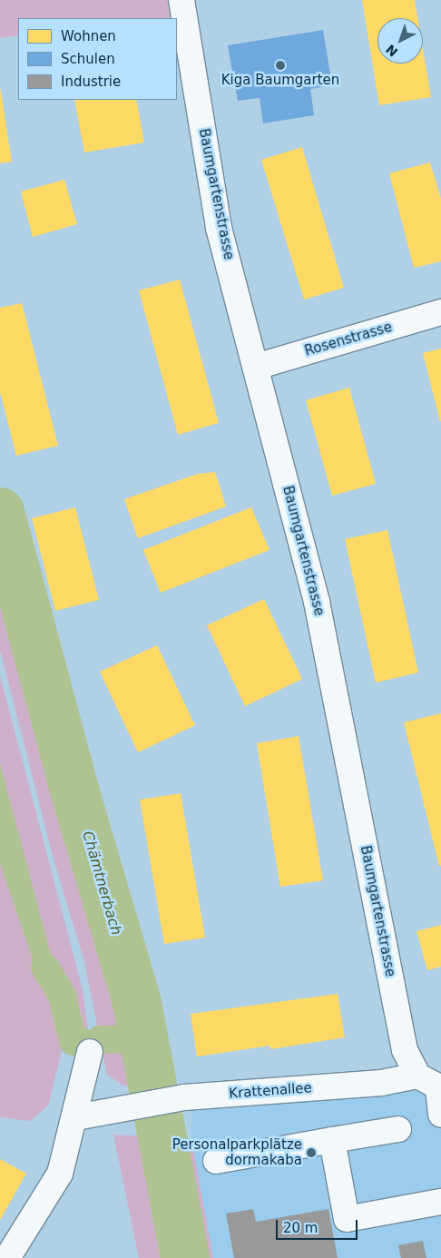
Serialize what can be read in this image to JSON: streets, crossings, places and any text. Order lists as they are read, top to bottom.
{
  "streets": {
    "street": ["Baumgartenstrasse", "Rosenstrasse", "Krattenallee"]
  },
  "crossings": [
    ["Baumgartenstrasse", "Rosenstrasse"],
    ["Baumgartenstrasse", "Krattenallee"]
  ],
  "water": ["Chämtnerbach"],
  "places": ["Kiga Baumgarten", "Personalparkplätze dormakaba"],
  "legend": ["Wohnen", "Schulen", "Industrie"],
  "scale_bar": "20 m",
  "north": "bottom left"
}
